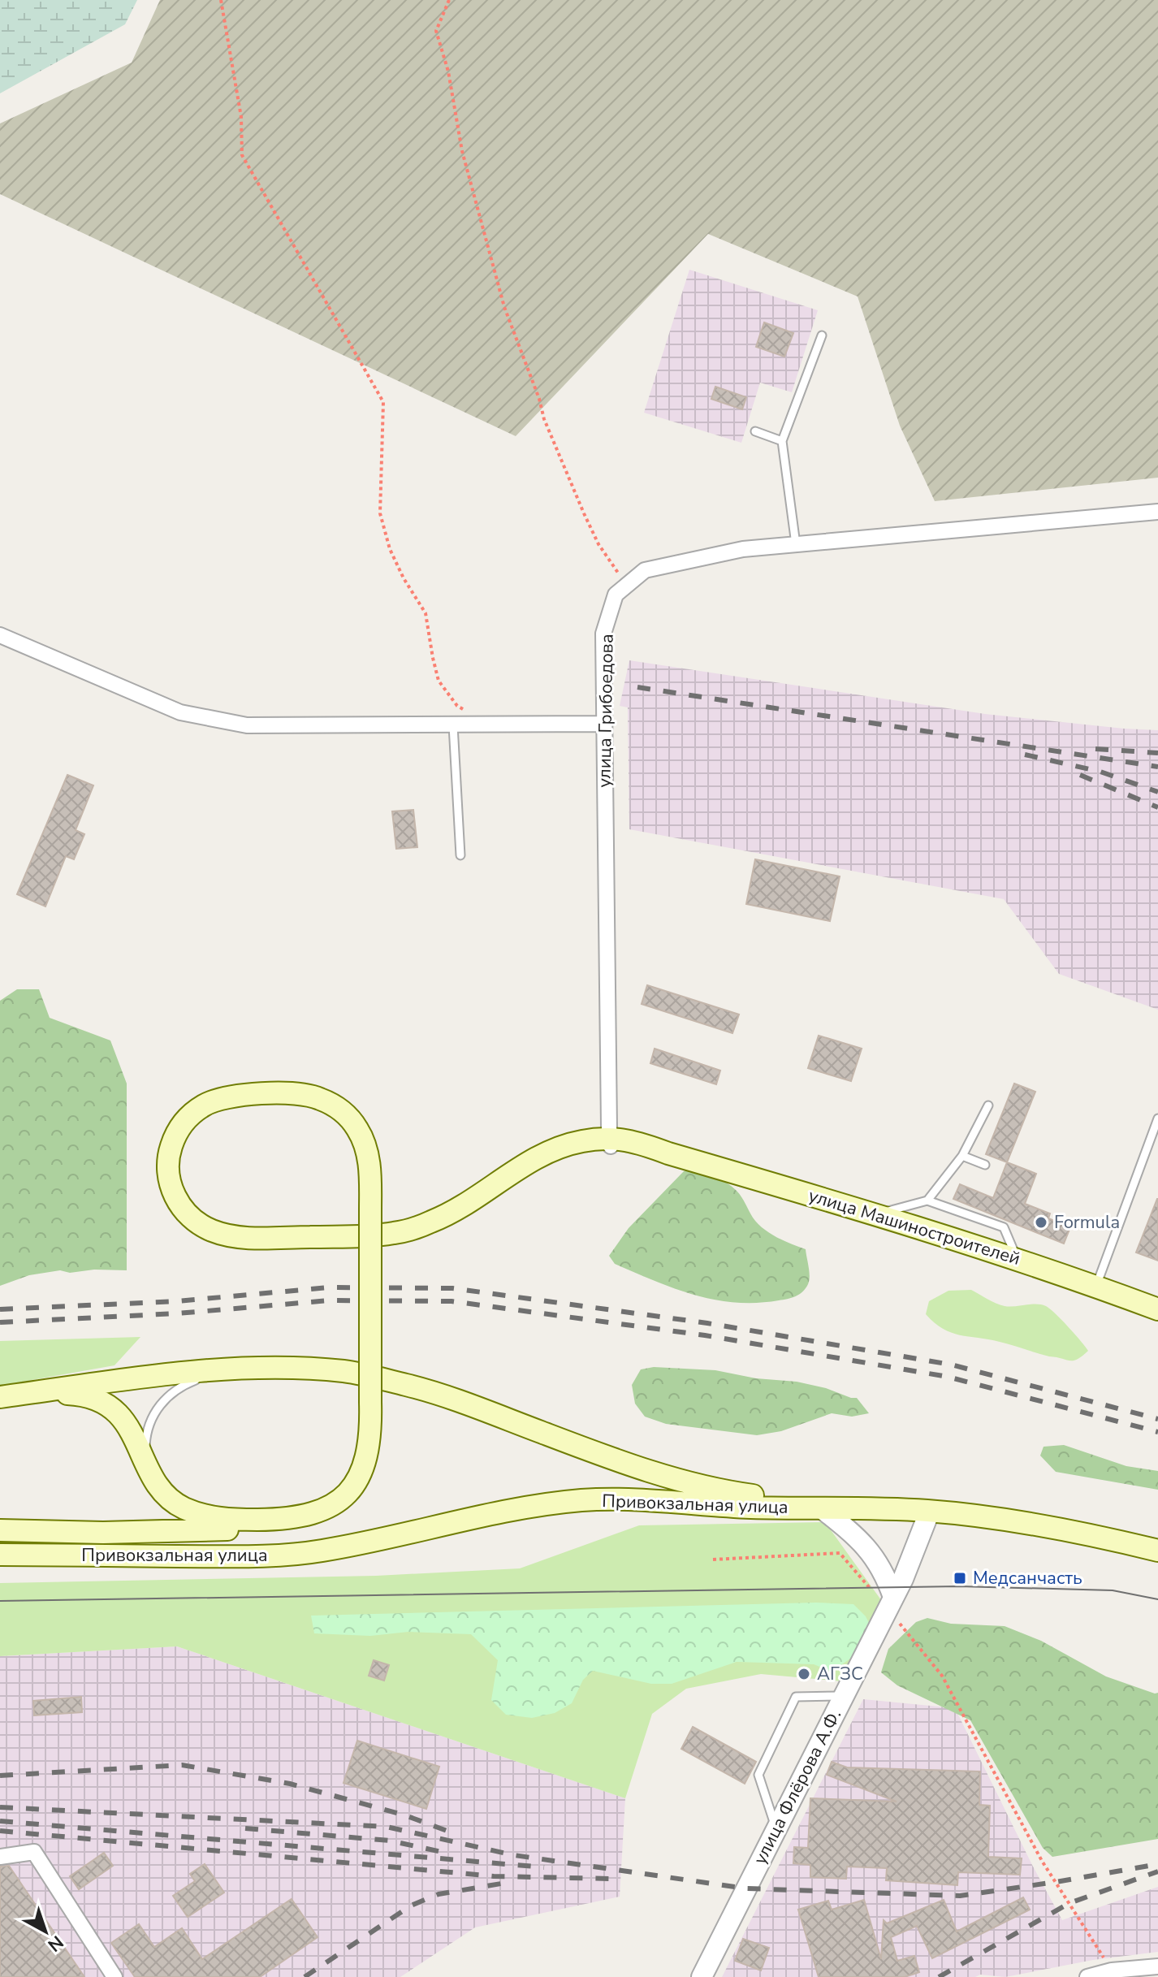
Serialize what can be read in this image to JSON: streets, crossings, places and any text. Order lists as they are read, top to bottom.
{
  "streets": {
    "main road": ["улица Машиностроителей", "Привокзальная улица"],
    "street": ["улица Грибоедова", "улица Флёрова А.Ф."]
  },
  "crossings": [
    ["улица Грибоедова", "улица Машиностроителей"],
    ["Привокзальная улица", "улица Флёрова А.Ф."]
  ],
  "places": {
    "other": ["Formula", "АГЗС"],
    "transit": ["Медсанчасть"]
  },
  "north": "bottom right"
}
